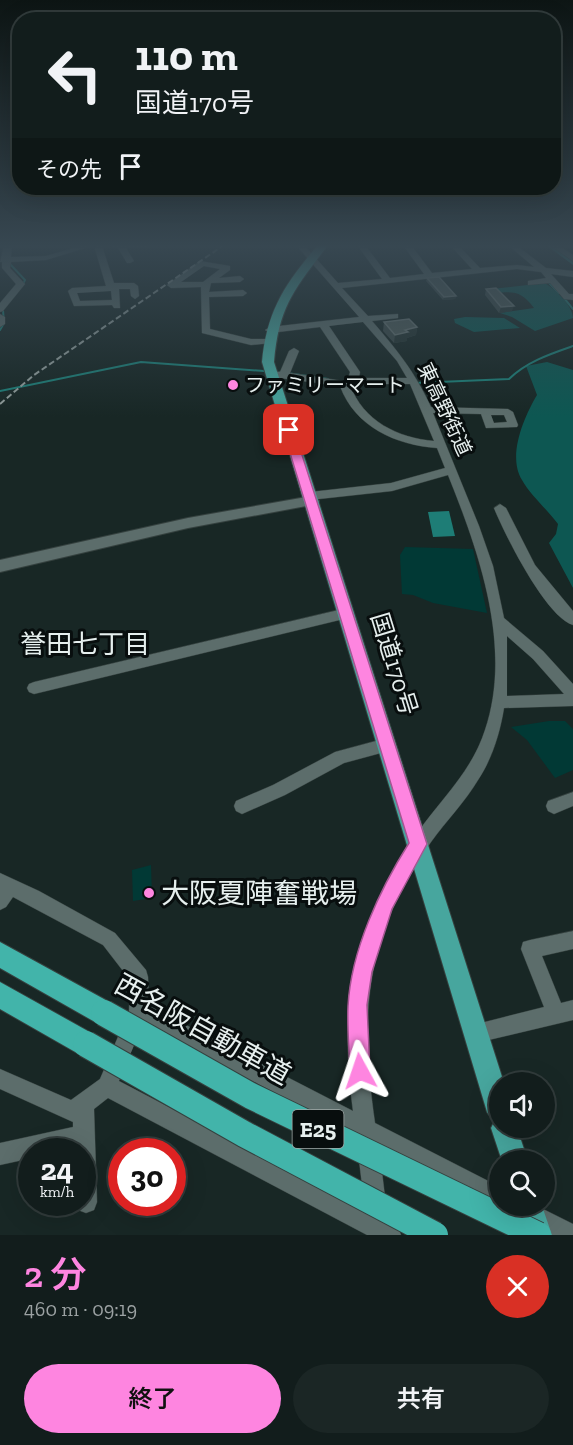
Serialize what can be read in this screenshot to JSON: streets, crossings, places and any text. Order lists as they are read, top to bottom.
{
  "streets": {
    "highway": ["国道170号", "西名阪自動車道", "E25"],
    "street": ["東高野街道"]
  },
  "crossings": [
    ["東高野街道", "国道170号"]
  ],
  "districts": ["誉田七丁目"],
  "places": ["ファミリーマート", "大阪夏陣奮戦場"],
  "page": {
    "turn": ["110 m", "国道170号"],
    "then": "その先",
    "speed": "24 km/h",
    "limit": "30",
    "heading": ["2 分", "460 m · 09:19"],
    "buttons": ["終了", "共有"]
  }
}
